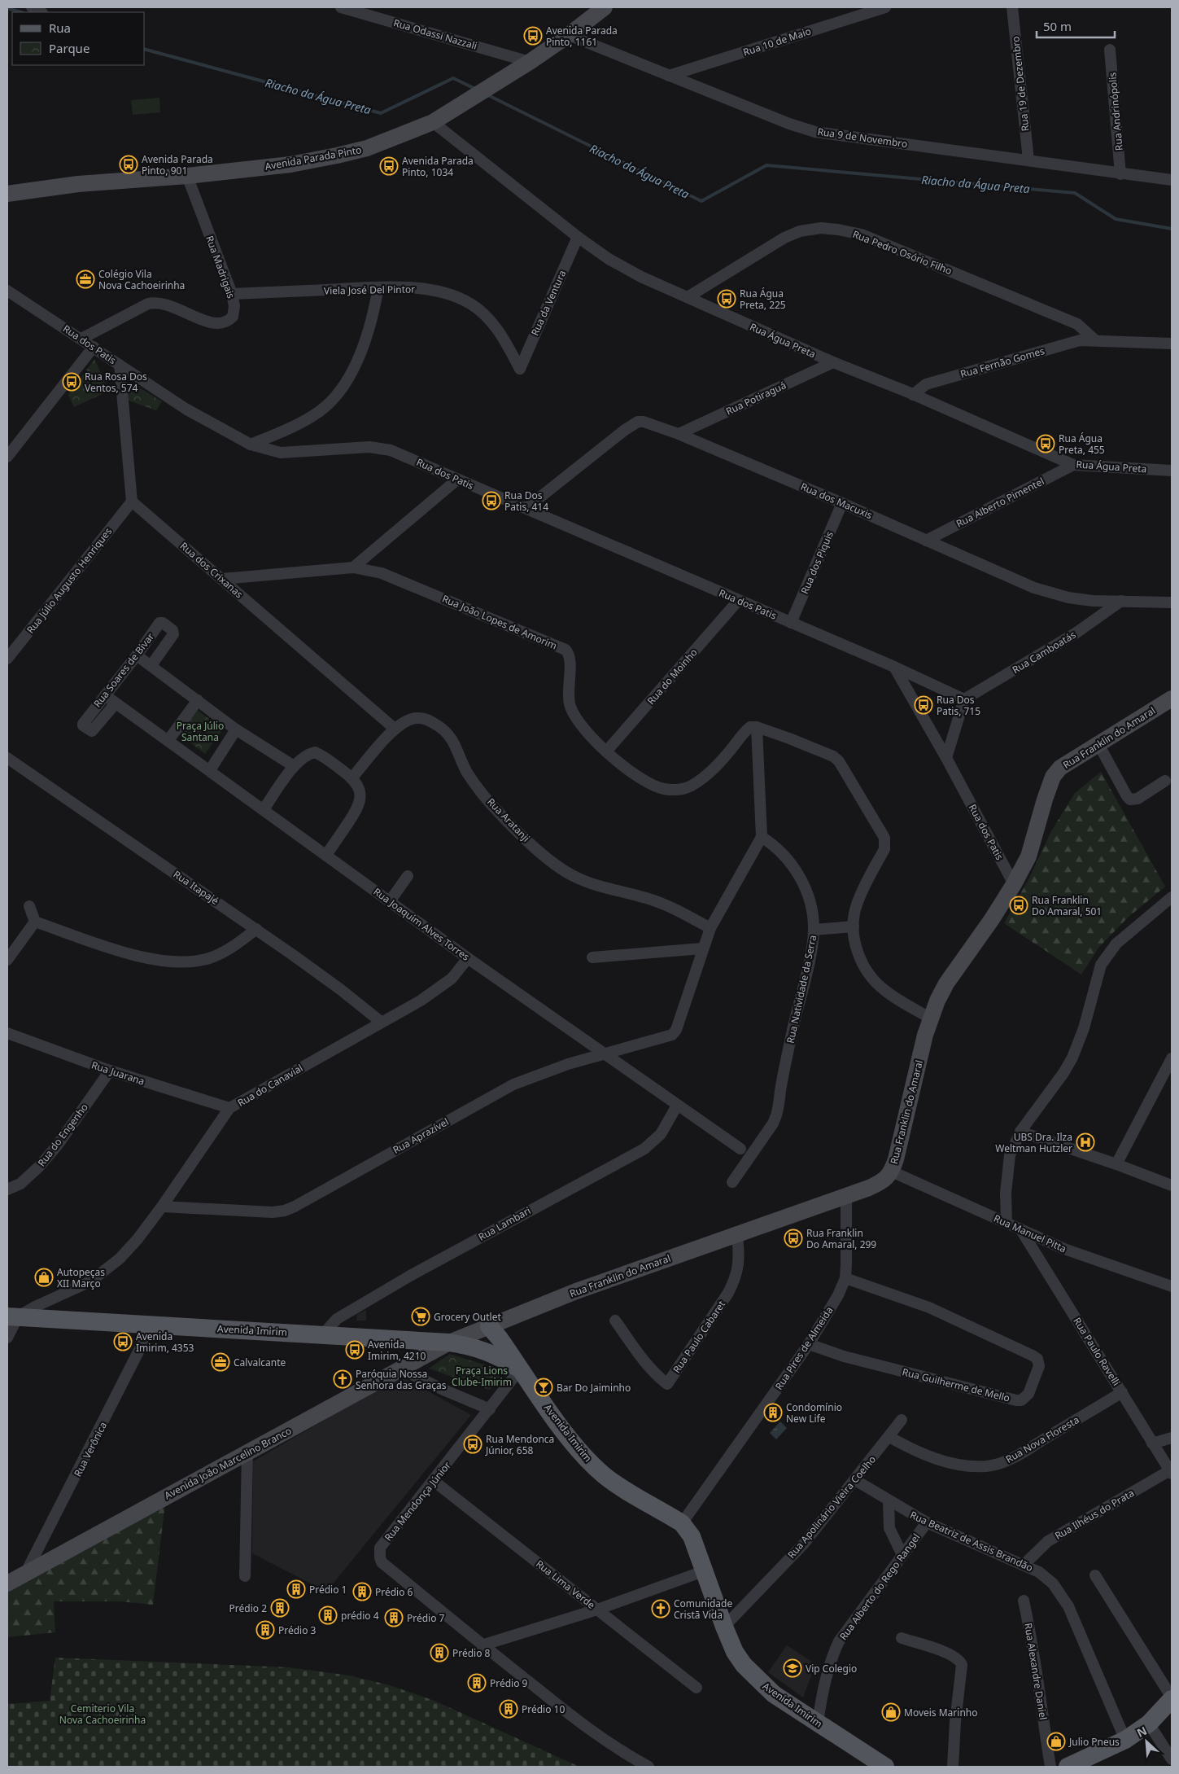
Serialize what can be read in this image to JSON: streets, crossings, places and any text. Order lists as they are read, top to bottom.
{
  "streets": {
    "main road": ["Avenida Imirim"],
    "street": [
      "Rua Odassi Nazzali",
      "Rua 10 de Maio",
      "Rua 19 de Dezembro",
      "Rua Andrinópolis",
      "Rua 9 de Novembro",
      "Avenida Parada Pinto",
      "Rua Pedro Osório Filho",
      "Rua Madrigais",
      "Viela José Del Pintor",
      "Rua da Ventura",
      "Rua Água Preta",
      "Rua dos Patis",
      "Rua Fernão Gomes",
      "Rua Potiraguá",
      "Rua dos Macuxis",
      "Rua Alberto Pimentel",
      "Rua dos Piquis",
      "Rua dos Crixanas",
      "Rua Júlio Augusto Henriques",
      "Rua João Lopes de Amorim",
      "Rua Camboatás",
      "Rua Soares de Bivar",
      "Rua do Moinho",
      "Rua Franklin do Amaral",
      "Rua Aratanji",
      "Rua Itapajé",
      "Rua Joaquim Alves Torres",
      "Rua Natividade da Serra",
      "Rua Juarana",
      "Rua do Canavial",
      "Rua do Engenho",
      "Rua Aprazível",
      "Rua Lambari",
      "Rua Manuel Pitta",
      "Rua Paulo Cabaret",
      "Rua Pires de Almeida",
      "Rua Paulo Ravelli",
      "Rua Guilherme de Mello",
      "Rua Nova Floresta",
      "Rua Verônica",
      "Avenida João Marcelino Branco",
      "Rua Mendonça Júnior",
      "Rua Apolinário Vieira Coelho",
      "Rua Ilhéus do Prata",
      "Rua Beatriz de Assis Brandão",
      "Rua Lima Verde",
      "Rua Alberto do Rego Rangel",
      "Rua Alexandre Daniel"
    ]
  },
  "crossings": [
    ["Rua Odassi Nazzali", "Avenida Parada Pinto"],
    ["Rua 10 de Maio", "Rua 9 de Novembro"],
    ["Rua 19 de Dezembro", "Rua 9 de Novembro"],
    ["Rua Andrinópolis", "Rua 9 de Novembro"],
    ["Rua 9 de Novembro", "Avenida Parada Pinto"],
    ["Avenida Parada Pinto", "Rua Madrigais"],
    ["Avenida Parada Pinto", "Rua Água Preta"],
    ["Rua Pedro Osório Filho", "Rua Água Preta"],
    ["Rua Pedro Osório Filho", "Rua Fernão Gomes"],
    ["Rua Madrigais", "Viela José Del Pintor"],
    ["Rua Madrigais", "Rua dos Patis"],
    ["Viela José Del Pintor", "Rua da Ventura"],
    ["Rua da Ventura", "Rua Água Preta"],
    ["Rua Água Preta", "Rua Fernão Gomes"],
    ["Rua Água Preta", "Rua Potiraguá"],
    ["Rua Água Preta", "Rua Alberto Pimentel"],
    ["Rua dos Patis", "Rua dos Macuxis"],
    ["Rua dos Patis", "Rua dos Piquis"],
    ["Rua dos Patis", "Rua Camboatás"],
    ["Rua dos Patis", "Rua do Moinho"],
    ["Rua dos Patis", "Rua Franklin do Amaral"],
    ["Rua Potiraguá", "Rua dos Macuxis"],
    ["Rua dos Macuxis", "Rua Alberto Pimentel"],
    ["Rua dos Macuxis", "Rua dos Piquis"],
    ["Rua dos Macuxis", "Rua Camboatás"],
    ["Rua dos Crixanas", "Rua Júlio Augusto Henriques"],
    ["Rua dos Crixanas", "Rua João Lopes de Amorim"],
    ["Rua dos Crixanas", "Rua Aratanji"],
    ["Rua João Lopes de Amorim", "Rua do Moinho"],
    ["Rua Soares de Bivar", "Rua Joaquim Alves Torres"],
    ["Rua Franklin do Amaral", "Rua Manuel Pitta"],
    ["Rua Franklin do Amaral", "Avenida Imirim"],
    ["Rua Franklin do Amaral", "Rua Paulo Cabaret"],
    ["Rua Franklin do Amaral", "Rua Pires de Almeida"],
    ["Rua Franklin do Amaral", "Avenida João Marcelino Branco"],
    ["Rua Itapajé", "Rua do Canavial"],
    ["Rua Joaquim Alves Torres", "Rua do Canavial"],
    ["Rua Joaquim Alves Torres", "Rua Aprazível"],
    ["Rua Joaquim Alves Torres", "Rua Lambari"],
    ["Rua Juarana", "Rua do Canavial"],
    ["Rua Juarana", "Rua do Engenho"],
    ["Rua do Canavial", "Rua Aprazível"],
    ["Rua do Canavial", "Avenida Imirim"],
    ["Rua Lambari", "Avenida Imirim"],
    ["Rua Manuel Pitta", "Rua Paulo Ravelli"],
    ["Avenida Imirim", "Rua Pires de Almeida"],
    ["Avenida Imirim", "Rua Verônica"],
    ["Avenida Imirim", "Avenida João Marcelino Branco"],
    ["Avenida Imirim", "Rua Mendonça Júnior"],
    ["Avenida Imirim", "Rua Apolinário Vieira Coelho"],
    ["Avenida Imirim", "Rua Alberto do Rego Rangel"],
    ["Rua Pires de Almeida", "Rua Guilherme de Mello"],
    ["Rua Paulo Ravelli", "Rua Nova Floresta"],
    ["Rua Paulo Ravelli", "Rua Ilhéus do Prata"],
    ["Rua Nova Floresta", "Rua Apolinário Vieira Coelho"],
    ["Rua Verônica", "Avenida João Marcelino Branco"],
    ["Rua Mendonça Júnior", "Rua Lima Verde"],
    ["Rua Apolinário Vieira Coelho", "Rua Beatriz de Assis Brandão"],
    ["Rua Ilhéus do Prata", "Rua Beatriz de Assis Brandão"],
    ["Rua Beatriz de Assis Brandão", "Rua Alberto do Rego Rangel"]
  ],
  "water": ["Riacho da Água Preta"],
  "parks": ["Praça Júlio Santana", "Praça Lions Clube-Imirim", "Cemiterio Vila Nova Cachoeirinha"],
  "places": {
    "bus stop": [
      "Avenida Parada Pinto, 1161",
      "Avenida Parada Pinto, 901",
      "Avenida Parada Pinto, 1034",
      "Rua Água Preta, 225",
      "Rua Rosa Dos Ventos, 574",
      "Rua Água Preta, 455",
      "Rua Dos Patis, 414",
      "Rua Dos Patis, 715",
      "Rua Franklin Do Amaral, 501",
      "Rua Franklin Do Amaral, 299",
      "Avenida Imirim, 4353",
      "Avenida Imirim, 4210",
      "Rua Mendonca Júnior, 658"
    ],
    "office": ["Colégio Vila Nova Cachoeirinha", "Calvalcante"],
    "hospital": ["UBS Dra. Ilza Weltman Hutzler"],
    "shop": ["Autopeças XII Março", "Moveis Marinho", "Julio Pneus"],
    "supermarket": ["Grocery Outlet"],
    "church": ["Paróquia Nossa Senhora das Graças", "Comunidade Cristã Vida"],
    "bar": ["Bar Do Jaiminho"],
    "building": [
      "Condomínio New Life",
      "Prédio 1",
      "Prédio 6",
      "Prédio 2",
      "prédio 4",
      "Prédio 7",
      "Prédio 3",
      "Prédio 8",
      "Prédio 9",
      "Prédio 10"
    ],
    "school or university": ["Vip Colegio"]
  },
  "legend": ["Rua", "Parque"],
  "scale_bar": "50 m",
  "north": "top left"
}
